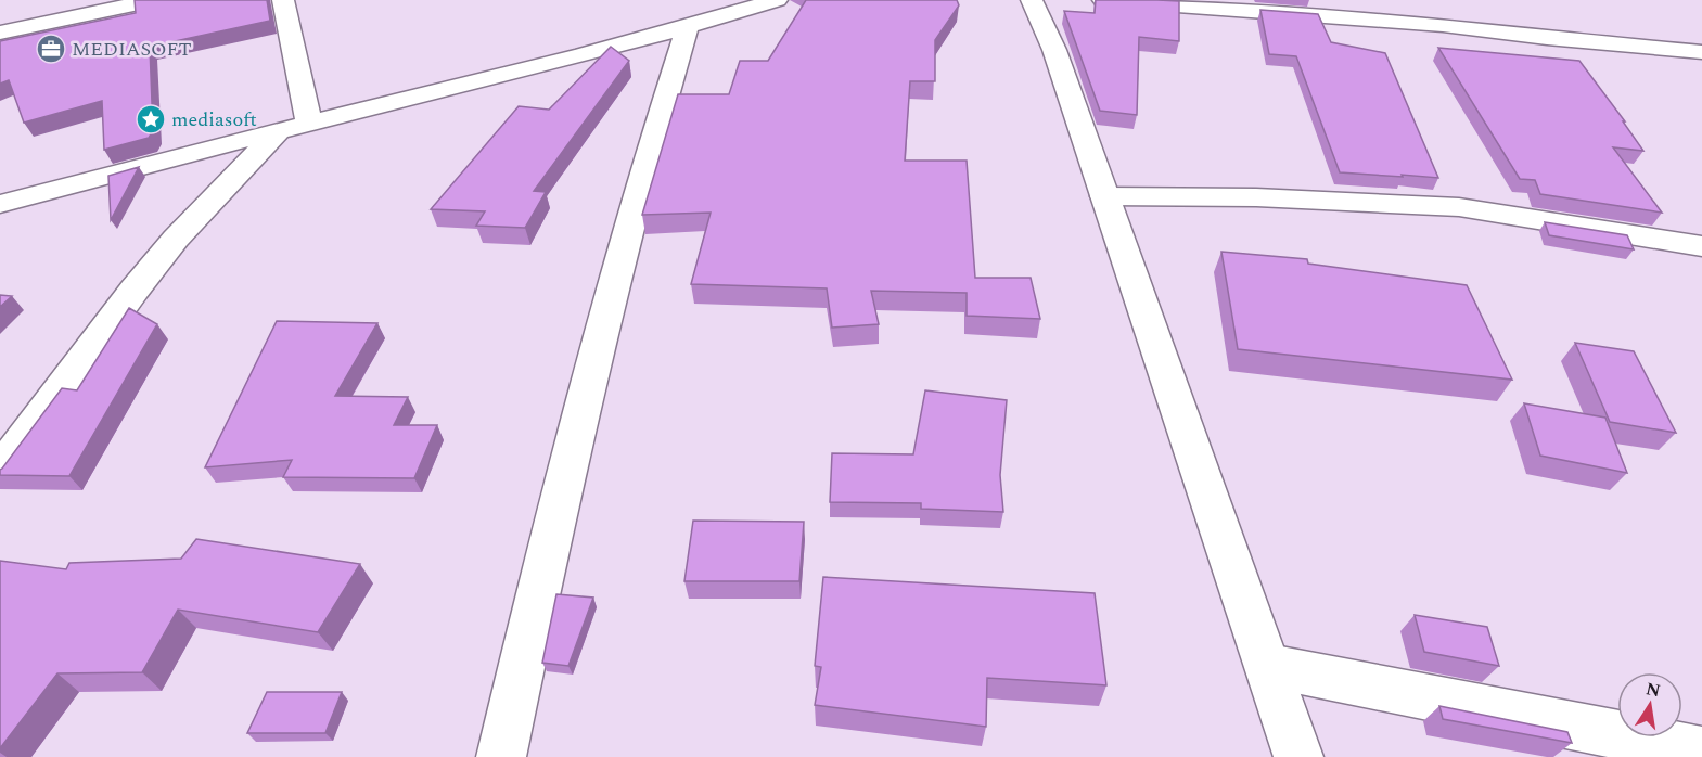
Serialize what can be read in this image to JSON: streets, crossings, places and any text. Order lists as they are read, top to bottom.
{
  "places": {
    "office": ["MEDIASOFT"],
    "place": ["mediasoft"]
  },
  "north": "top"
}
